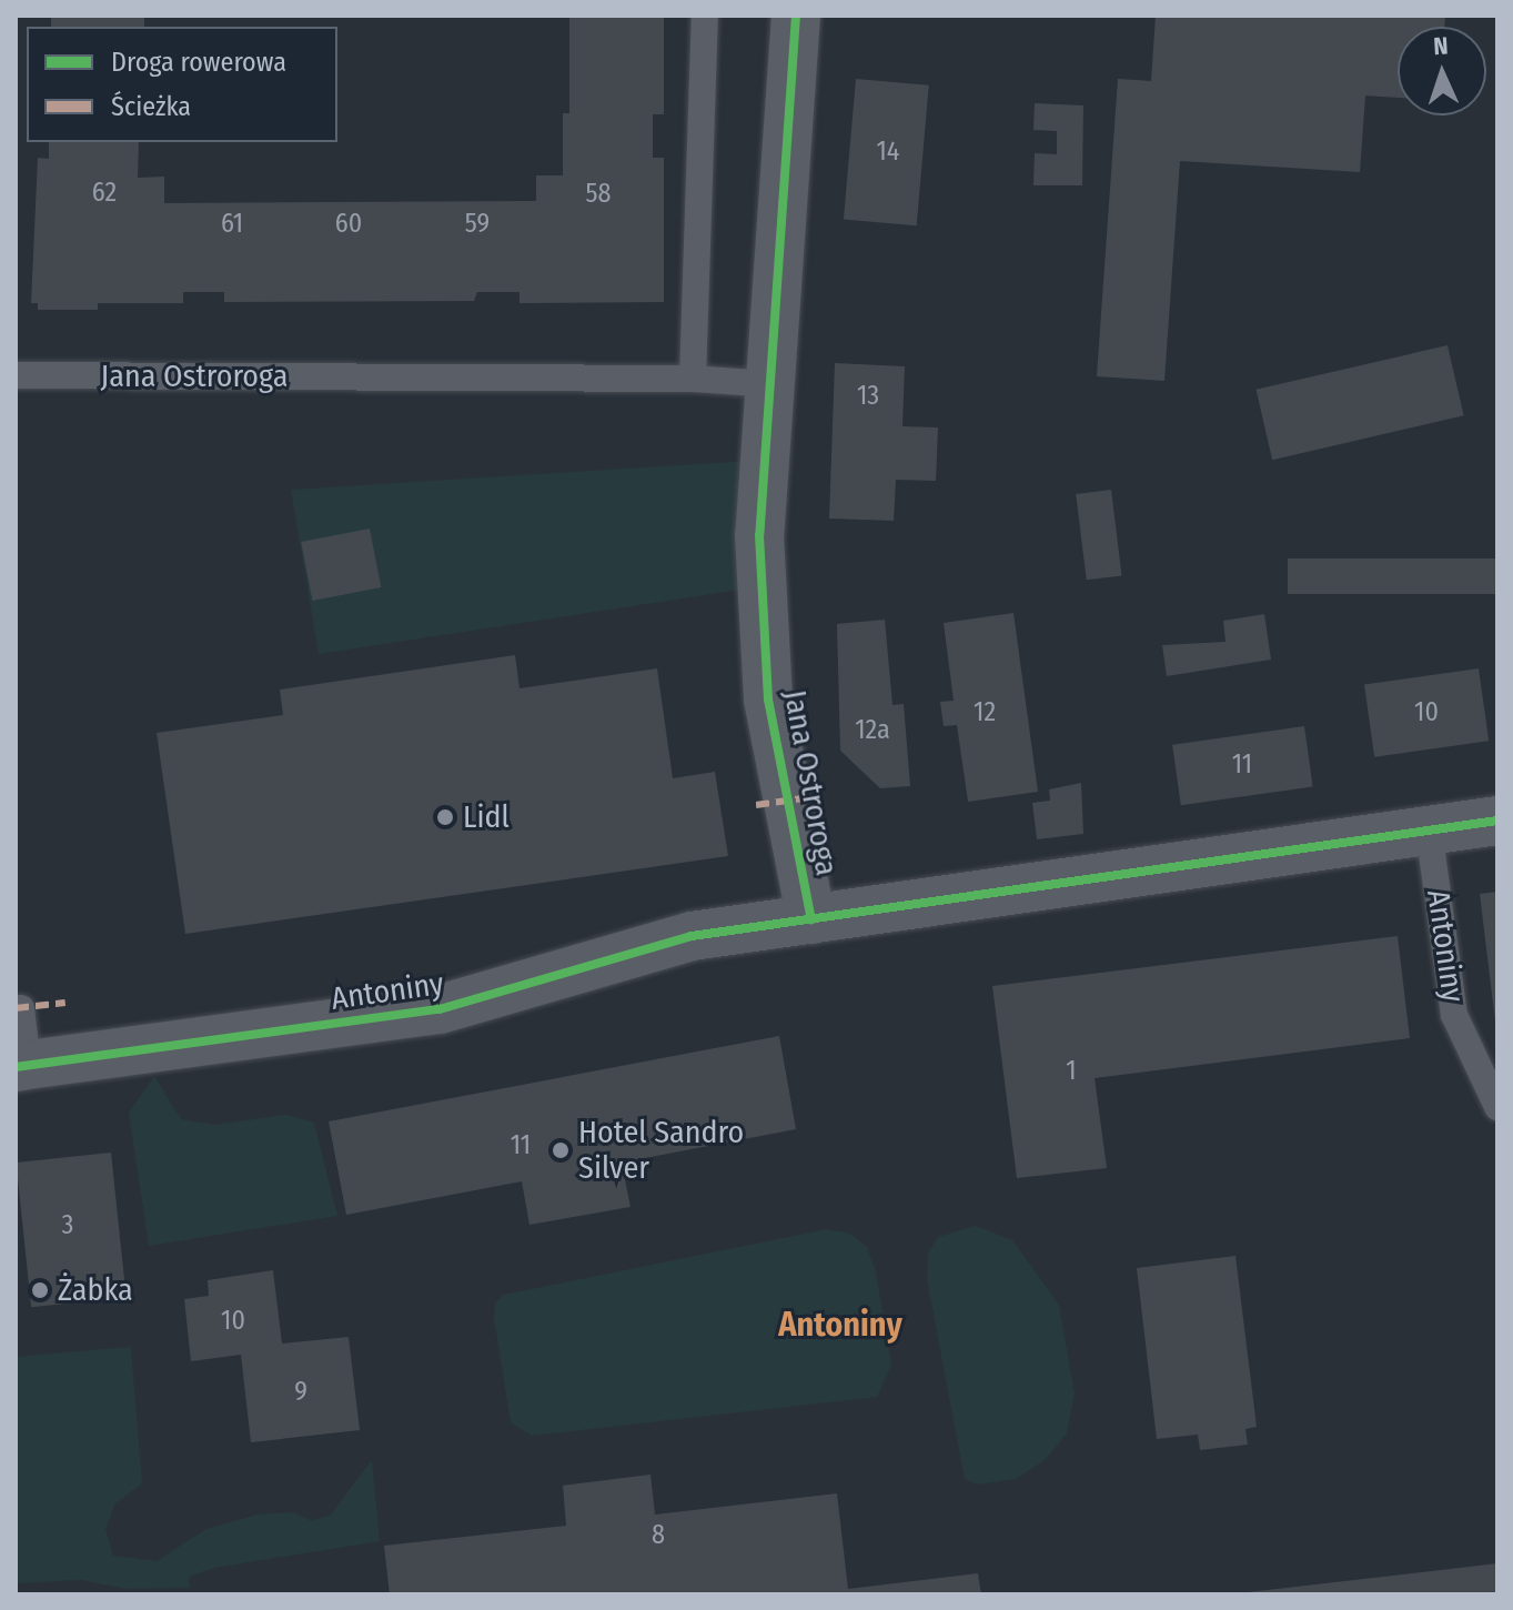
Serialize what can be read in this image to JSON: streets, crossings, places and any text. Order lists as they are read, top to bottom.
{
  "streets": {
    "street": ["Jana Ostroroga", "Antoniny"]
  },
  "crossings": [
    ["Jana Ostroroga", "Antoniny"]
  ],
  "districts": ["Antoniny"],
  "places": ["Lidl", "Hotel Sandro Silver", "Żabka"],
  "house_numbers": [
    "14",
    "62",
    "58",
    "61",
    "60",
    "59",
    "13",
    "12",
    "10",
    "12a",
    "11",
    "1",
    "11",
    "3",
    "10",
    "9",
    "8"
  ],
  "legend": ["Droga rowerowa", "Ścieżka"],
  "north": "top"
}
